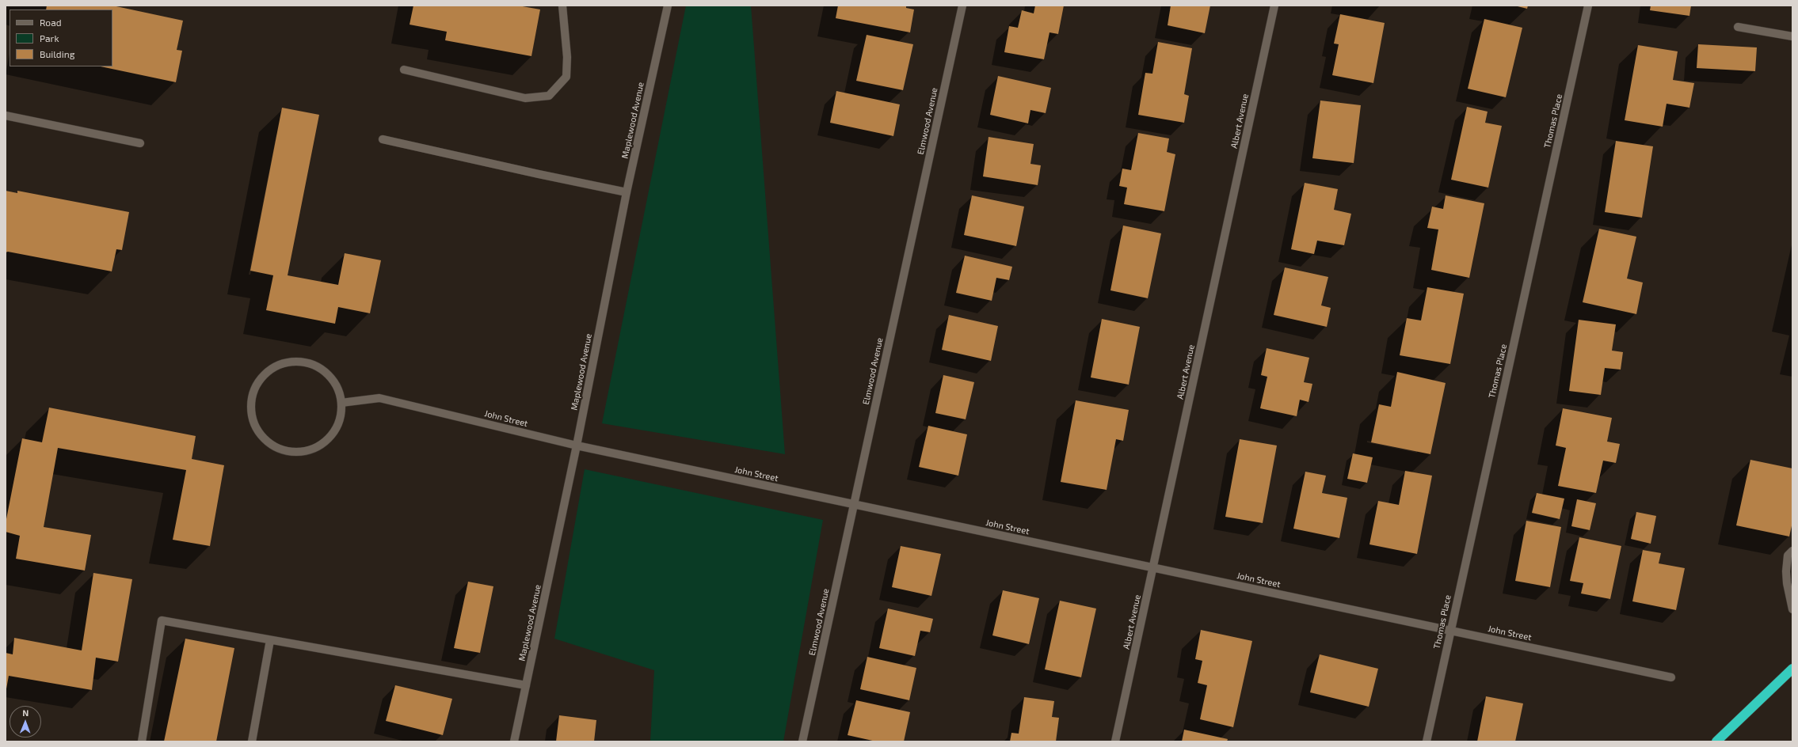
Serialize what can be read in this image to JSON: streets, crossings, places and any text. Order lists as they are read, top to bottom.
{
  "streets": {
    "street": [
      "Maplewood Avenue",
      "Elmwood Avenue",
      "Albert Avenue",
      "Thomas Place",
      "John Street"
    ]
  },
  "crossings": [
    ["Maplewood Avenue", "John Street"],
    ["Elmwood Avenue", "John Street"],
    ["Albert Avenue", "John Street"],
    ["Thomas Place", "John Street"]
  ],
  "legend": ["Road", "Park", "Building"],
  "north": "top"
}
